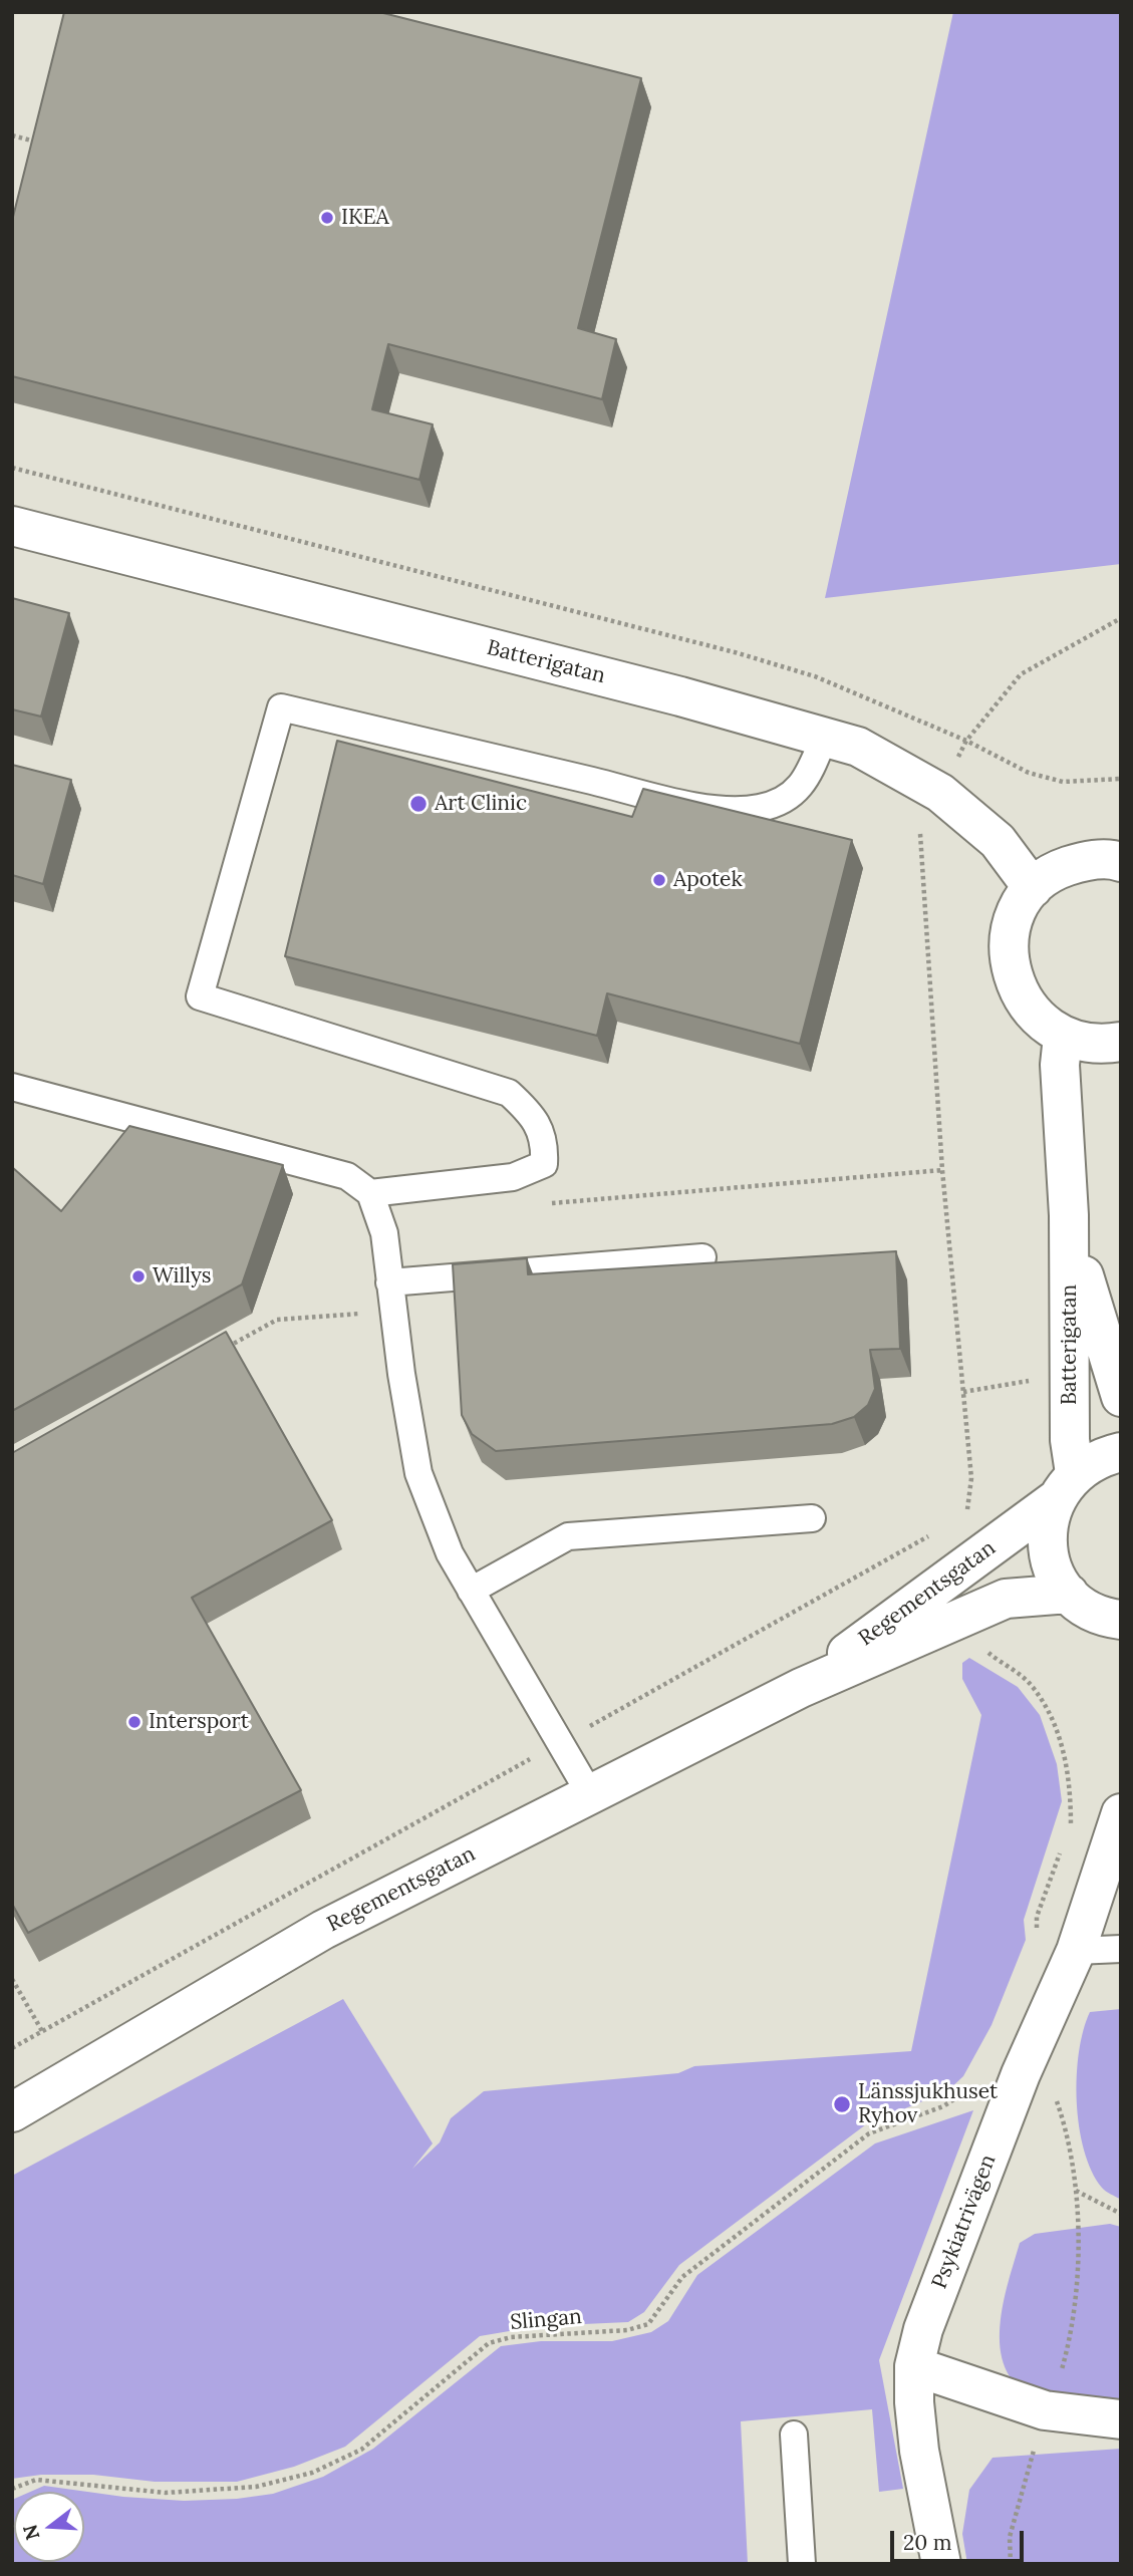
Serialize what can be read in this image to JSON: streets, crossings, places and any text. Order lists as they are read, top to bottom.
{
  "streets": {
    "street": ["Batterigatan", "Regementsgatan", "Psykiatrivägen"],
    "path": ["Slingan"]
  },
  "crossings": [
    ["Batterigatan", "Regementsgatan"]
  ],
  "places": [
    "IKEA",
    "Art Clinic",
    "Apotek",
    "Willys",
    "Intersport",
    "Länssjukhuset Ryhov"
  ],
  "scale_bar": "20 m",
  "north": "left"
}
